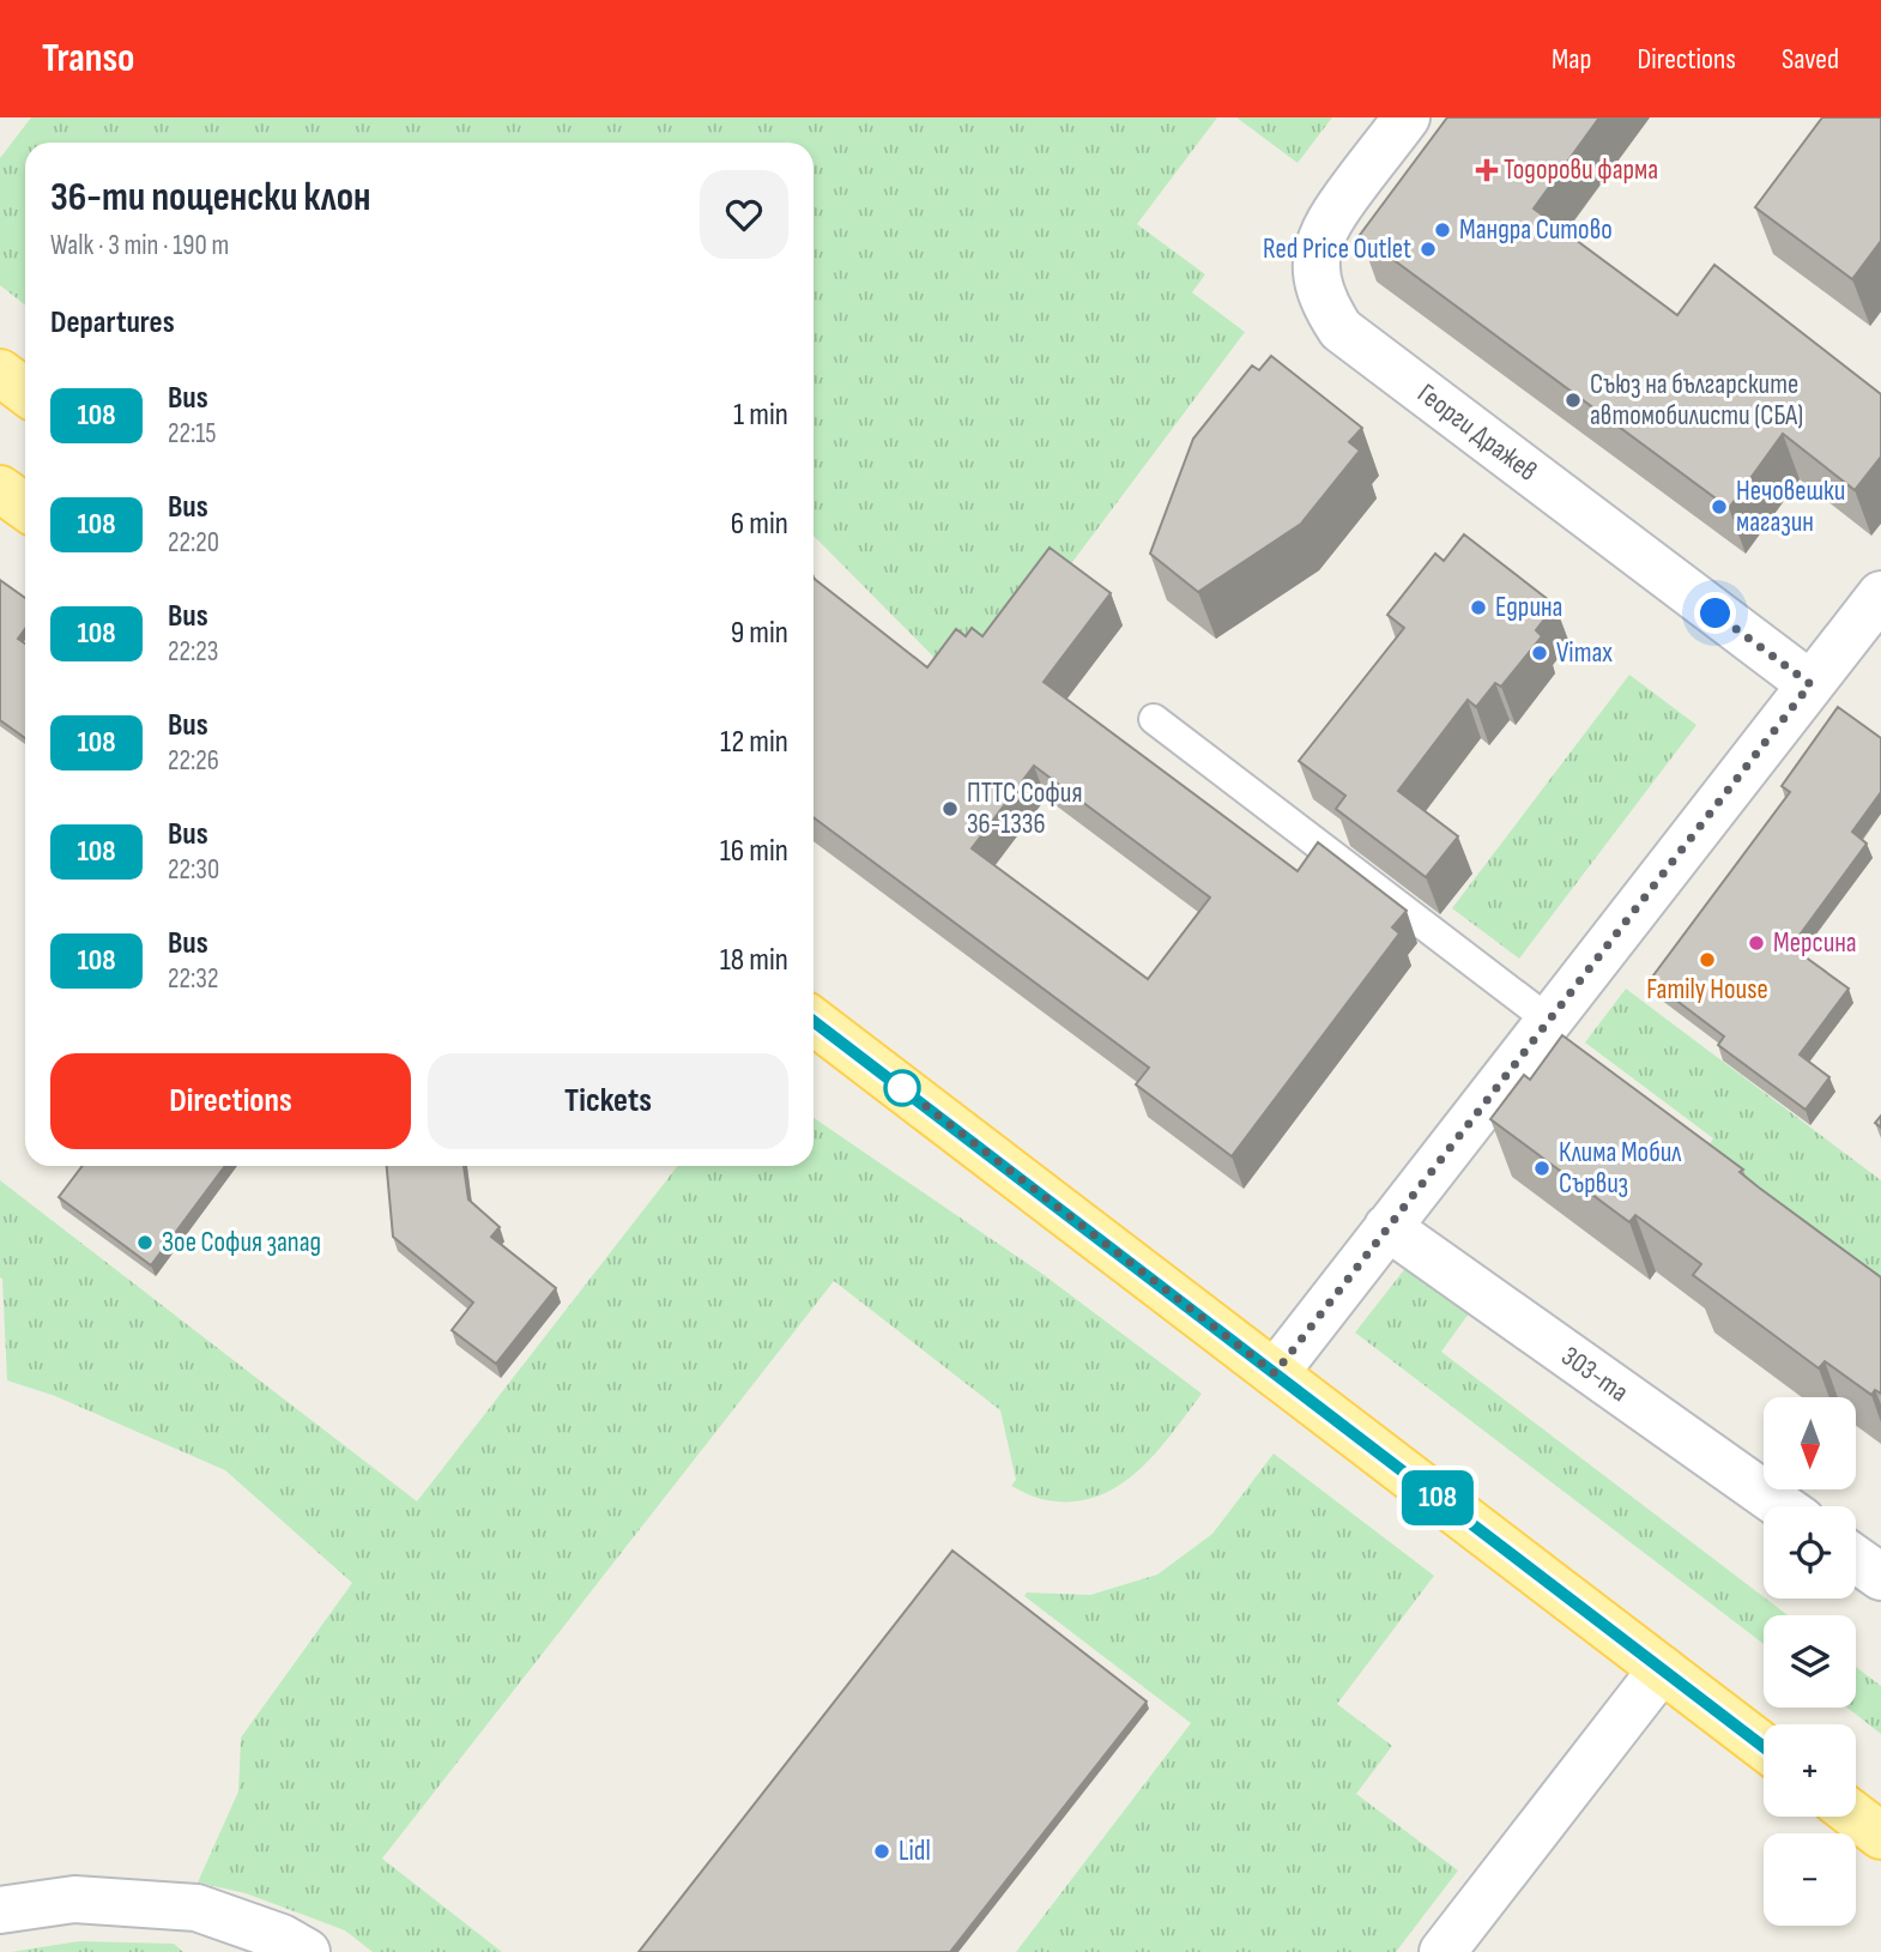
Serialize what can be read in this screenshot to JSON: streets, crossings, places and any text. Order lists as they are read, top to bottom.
{
  "streets": {
    "street": ["Георги Дражев", "303-та"]
  },
  "places": {
    "health": ["Тодорови фарма"],
    "other": [
      "Мандра Ситово",
      "Red Price Outlet",
      "Съюз на българските автомобилисти (СБА)",
      "Нечовешки магазин",
      "Едрина",
      "Vimax",
      "ПТТС София 36-1336",
      "Мерсина",
      "Family House",
      "Клима Мобил Сървиз",
      "Зое София запад",
      "Lidl"
    ]
  },
  "lines": ["bus line 108"],
  "north": "bottom",
  "page": {
    "header": "Transo",
    "nav": ["Map", "Directions", "Saved"],
    "on_map": "108",
    "heading": [
      ["36-ти пощенски клон", "Walk · 3 min · 190 m"],
      "Departures"
    ],
    "list": [
      {
        "mark": "108",
        "name": "Bus",
        "note": "22:15",
        "value": "1 min"
      },
      {
        "mark": "108",
        "name": "Bus",
        "note": "22:20",
        "value": "6 min"
      },
      {
        "mark": "108",
        "name": "Bus",
        "note": "22:23",
        "value": "9 min"
      },
      {
        "mark": "108",
        "name": "Bus",
        "note": "22:26",
        "value": "12 min"
      },
      {
        "mark": "108",
        "name": "Bus",
        "note": "22:30",
        "value": "16 min"
      },
      {
        "mark": "108",
        "name": "Bus",
        "note": "22:32",
        "value": "18 min"
      }
    ],
    "buttons": ["Directions", "Tickets"],
    "map_buttons": ["+", "−"]
  }
}
